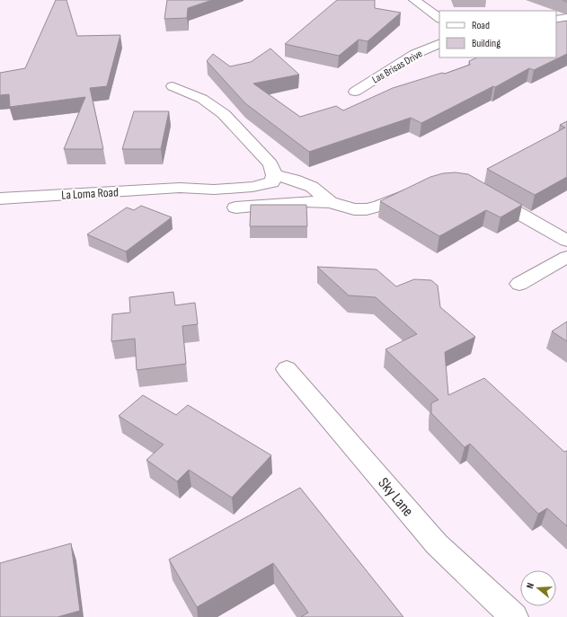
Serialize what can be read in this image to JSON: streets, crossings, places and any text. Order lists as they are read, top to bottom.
{
  "streets": {
    "street": ["Las Brisas Drive", "La Loma Road", "Sky Lane"]
  },
  "legend": ["Road", "Building"],
  "north": "left"
}
